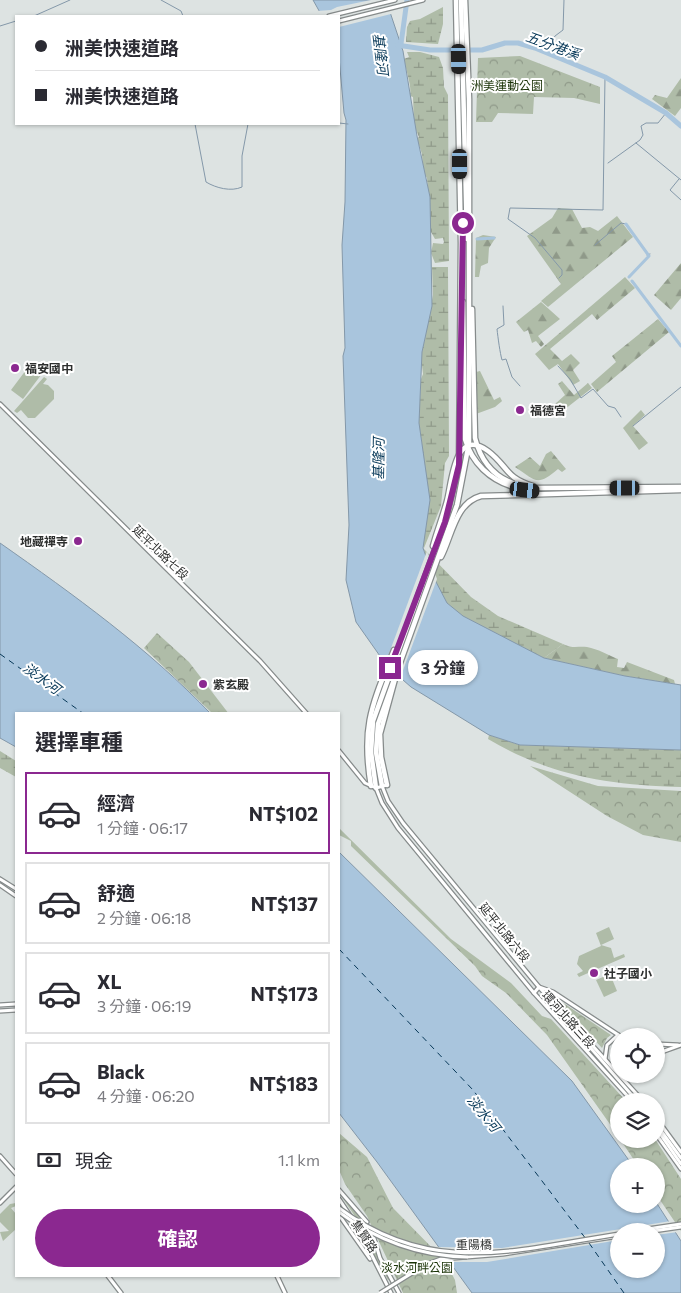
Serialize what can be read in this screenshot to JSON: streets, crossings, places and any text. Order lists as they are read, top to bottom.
{
  "streets": {
    "main road": [
      "延平北路七段",
      "延平北路六段",
      "環河北路三段",
      "集賢路",
      "重陽橋"
    ]
  },
  "crossings": [
    ["延平北路六段", "環河北路三段"]
  ],
  "water": ["五分港溪", "基隆河", "淡水河"],
  "parks": ["洲美運動公園", "淡水河畔公園"],
  "places": [
    "福安國中",
    "福德宮",
    "地藏禪寺",
    "紫玄殿",
    "社子國小"
  ],
  "page": {
    "banner": ["洲美快速道路", "洲美快速道路"],
    "bubble": "3 分鐘",
    "heading": "選擇車種",
    "list": [
      {
        "name": "經濟",
        "note": "1 分鐘 · 06:17",
        "value": "NT$102"
      },
      {
        "name": "舒適",
        "note": "2 分鐘 · 06:18",
        "value": "NT$137"
      },
      {
        "name": "XL",
        "note": "3 分鐘 · 06:19",
        "value": "NT$173"
      },
      {
        "name": "Black",
        "note": "4 分鐘 · 06:20",
        "value": "NT$183"
      }
    ],
    "map_buttons": ["+", "−"],
    "pay": ["現金", "1.1 km"],
    "buttons": "確認"
  }
}
